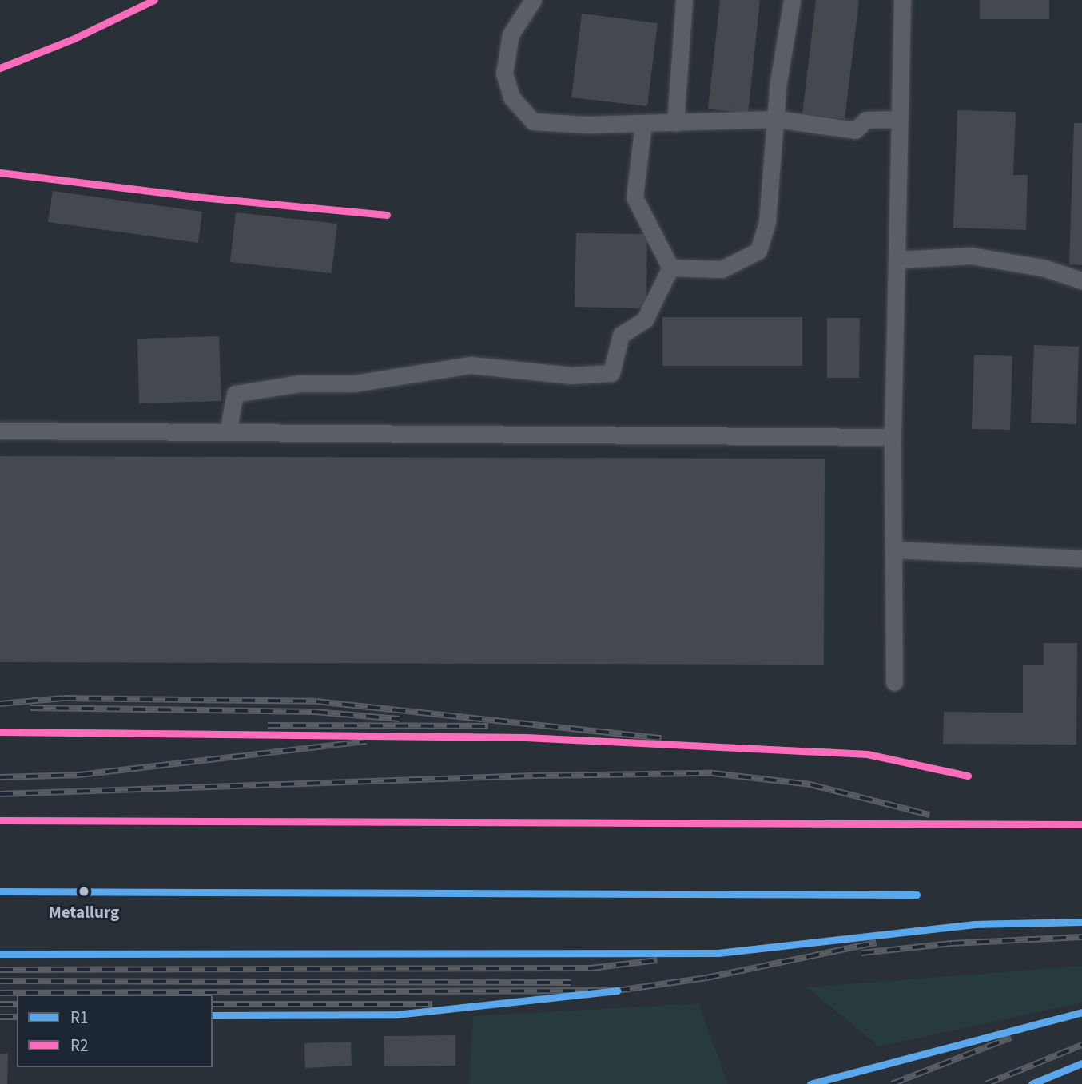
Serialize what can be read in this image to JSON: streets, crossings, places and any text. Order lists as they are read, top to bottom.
{
  "places": ["Metallurg"],
  "lines": ["transit line R2", "transit line R1"],
  "legend": ["R1", "R2"]
}
